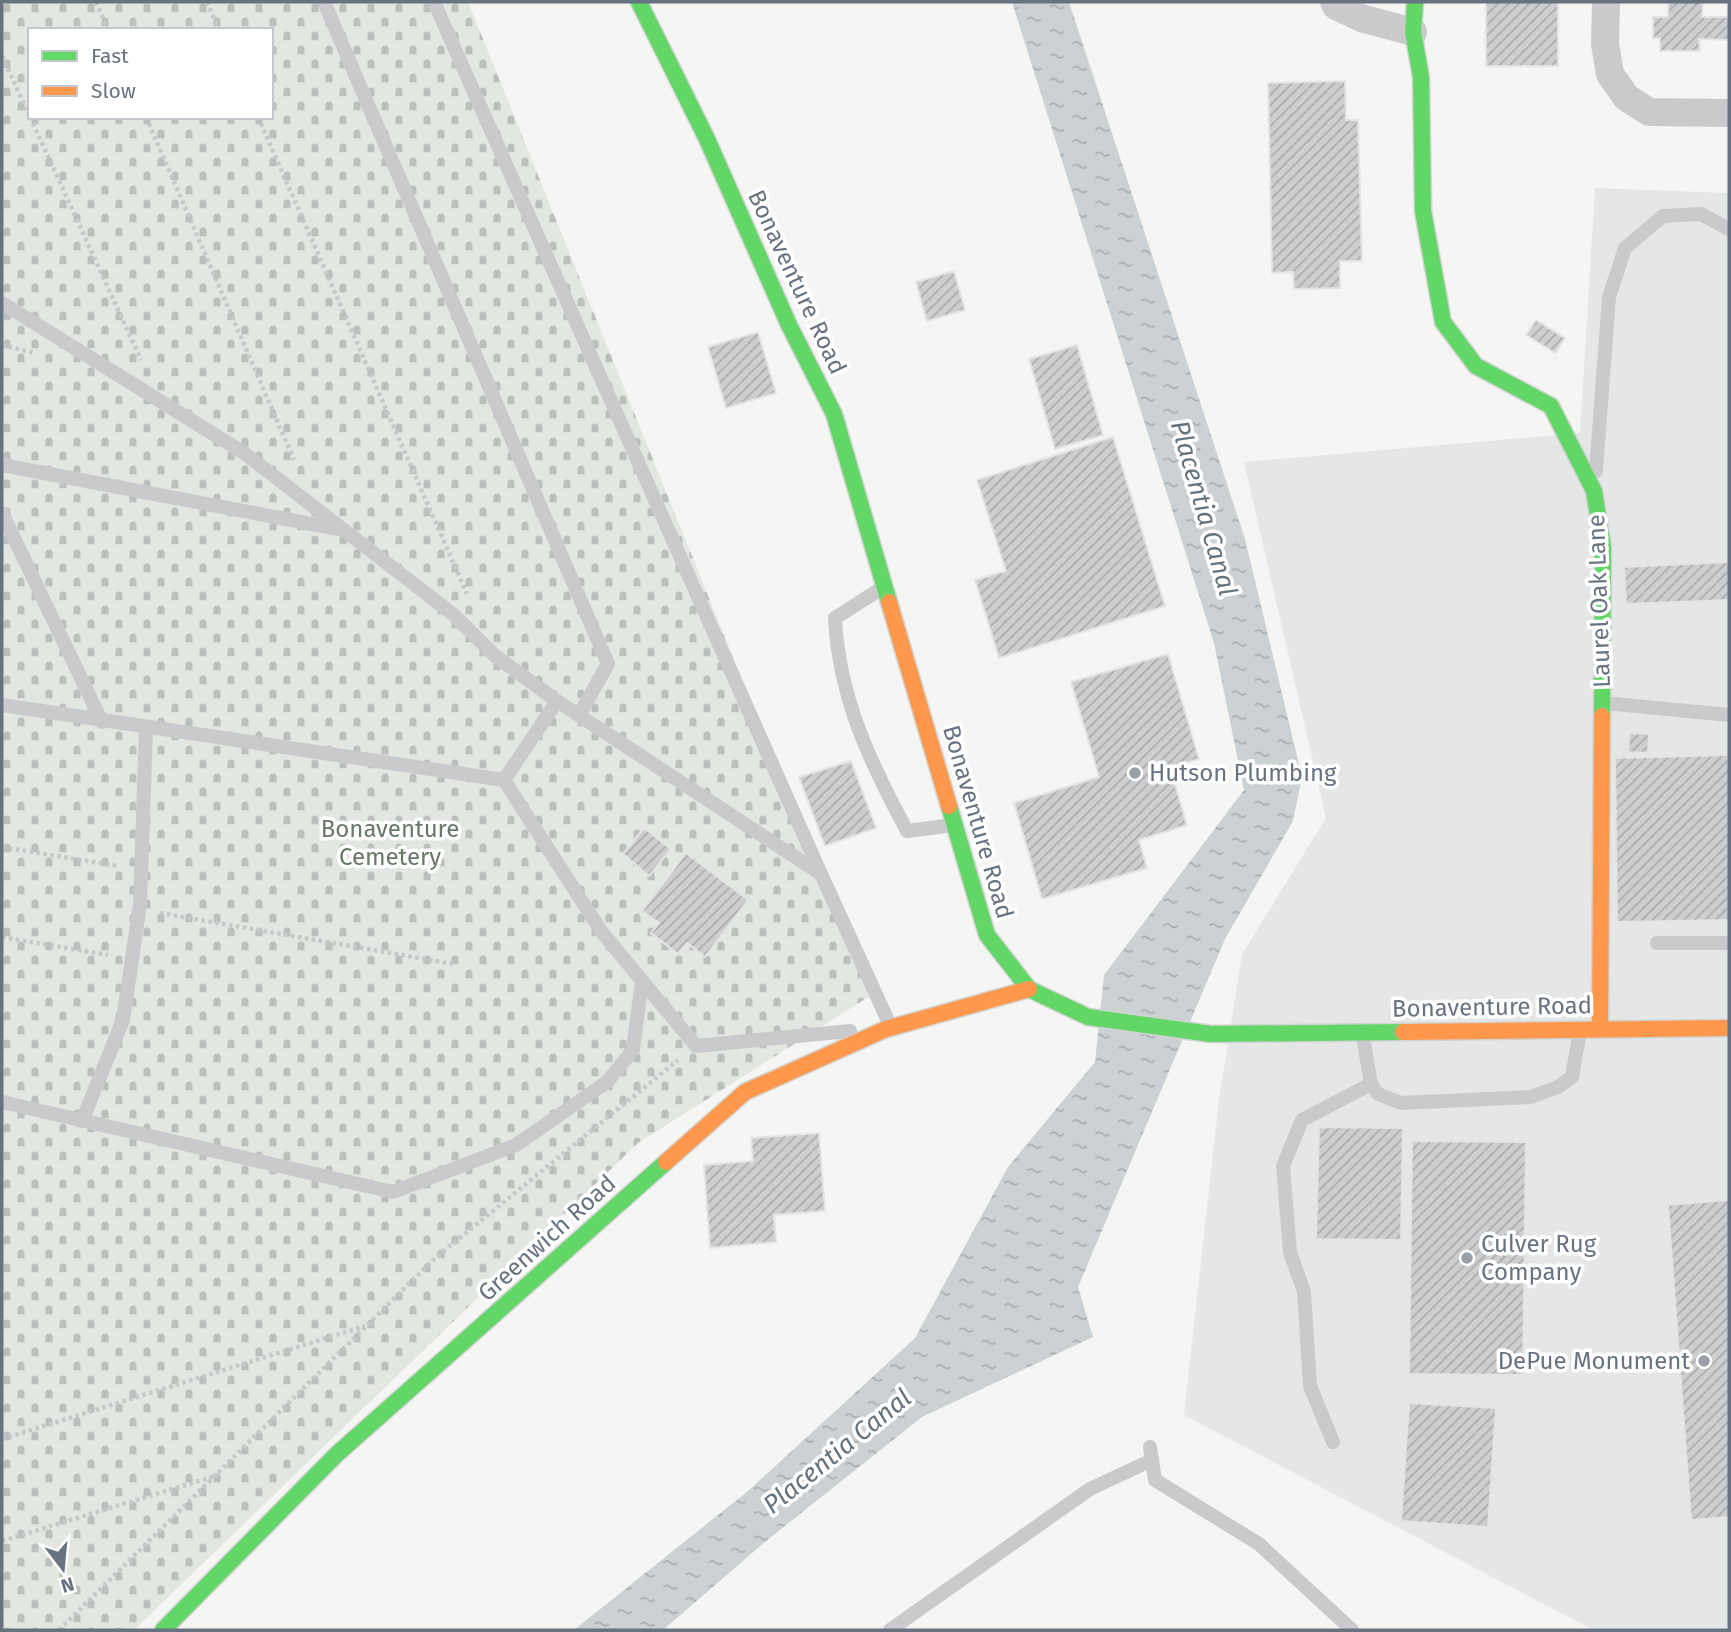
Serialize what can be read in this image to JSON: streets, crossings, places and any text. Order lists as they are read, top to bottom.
{
  "streets": {
    "street": ["Bonaventure Road", "Laurel Oak Lane", "Greenwich Road"]
  },
  "crossings": [
    ["Bonaventure Road", "Laurel Oak Lane"],
    ["Bonaventure Road", "Greenwich Road"]
  ],
  "water": ["Placentia Canal"],
  "parks": ["Bonaventure Cemetery"],
  "places": ["Hutson Plumbing", "Culver Rug Company", "DePue Monument"],
  "legend": ["Fast", "Slow"],
  "north": "bottom"
}
